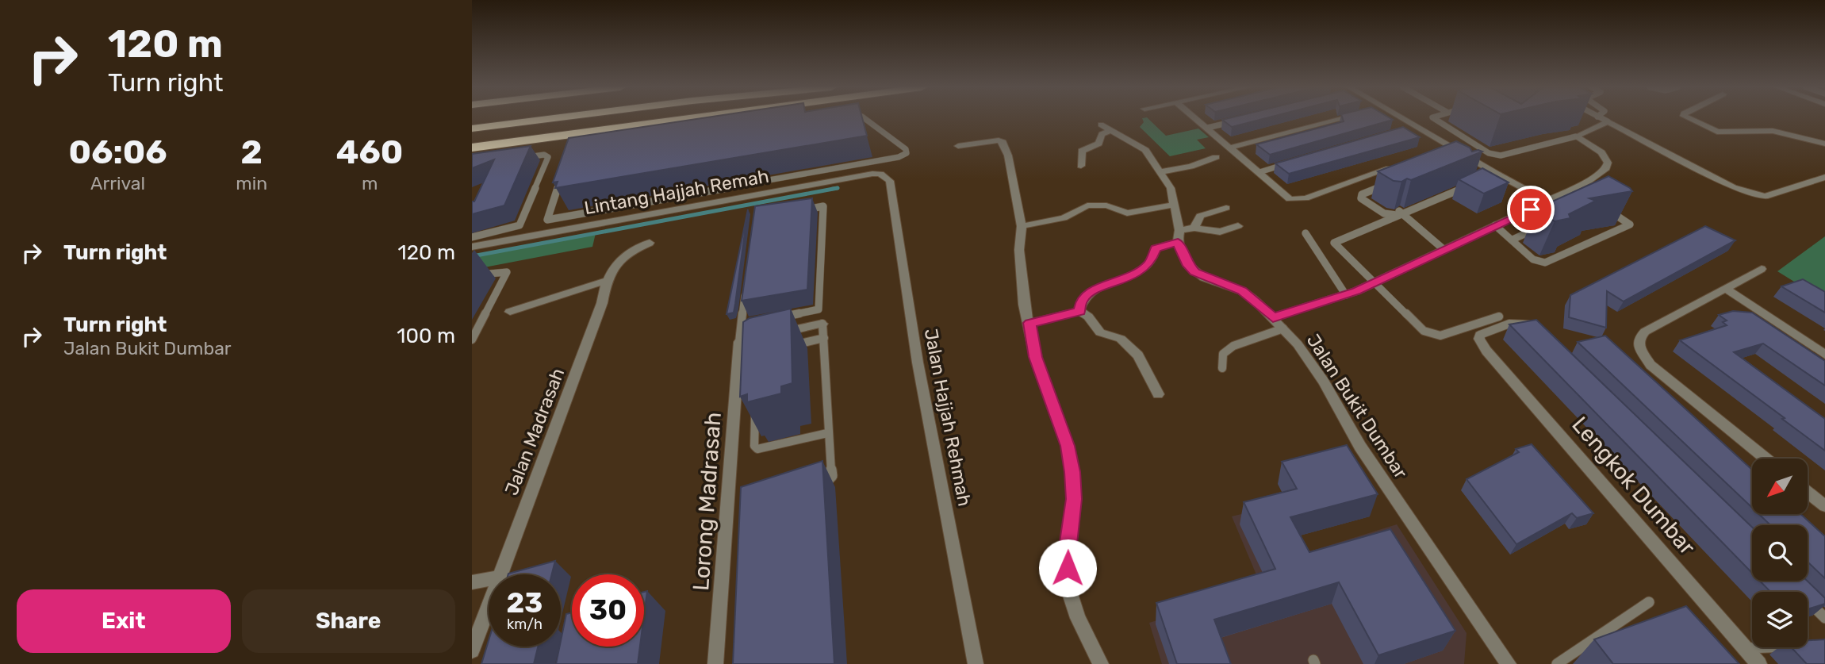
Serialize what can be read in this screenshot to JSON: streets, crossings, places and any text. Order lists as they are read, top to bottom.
{
  "streets": {
    "street": [
      "Lintang Hajjah Remah",
      "Jalan Bukit Dumbar",
      "Jalan Hajjah Rehmah",
      "Jalan Madrasah",
      "Lengkok Dumbar",
      "Lorong Madrasah"
    ]
  },
  "crossings": [
    ["Lintang Hajjah Remah", "Jalan Hajjah Rehmah"]
  ],
  "north": "bottom left",
  "page": {
    "turn": ["120 m", "Turn right"],
    "eta": [
      "06:06",
      "Arrival",
      "2",
      "min",
      "460",
      "m"
    ],
    "list": [
      {
        "name": "Turn right",
        "value": "120 m"
      },
      {
        "name": "Turn right",
        "note": "Jalan Bukit Dumbar",
        "value": "100 m"
      }
    ],
    "speed": "23 km/h",
    "limit": "30",
    "buttons": ["Exit", "Share"]
  }
}
